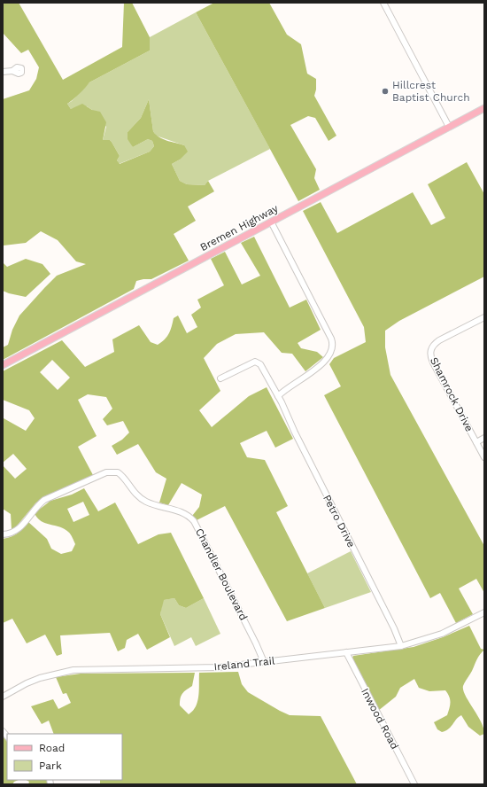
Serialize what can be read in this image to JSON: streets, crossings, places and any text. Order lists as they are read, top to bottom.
{
  "streets": {
    "main road": ["Bremen Highway"],
    "street": [
      "Shamrock Drive",
      "Petro Drive",
      "Chandler Boulevard",
      "Ireland Trail",
      "Inwood Road"
    ]
  },
  "crossings": [
    ["Petro Drive", "Ireland Trail"],
    ["Chandler Boulevard", "Ireland Trail"],
    ["Ireland Trail", "Inwood Road"]
  ],
  "places": ["Hillcrest Baptist Church"],
  "legend": ["Road", "Park"]
}
